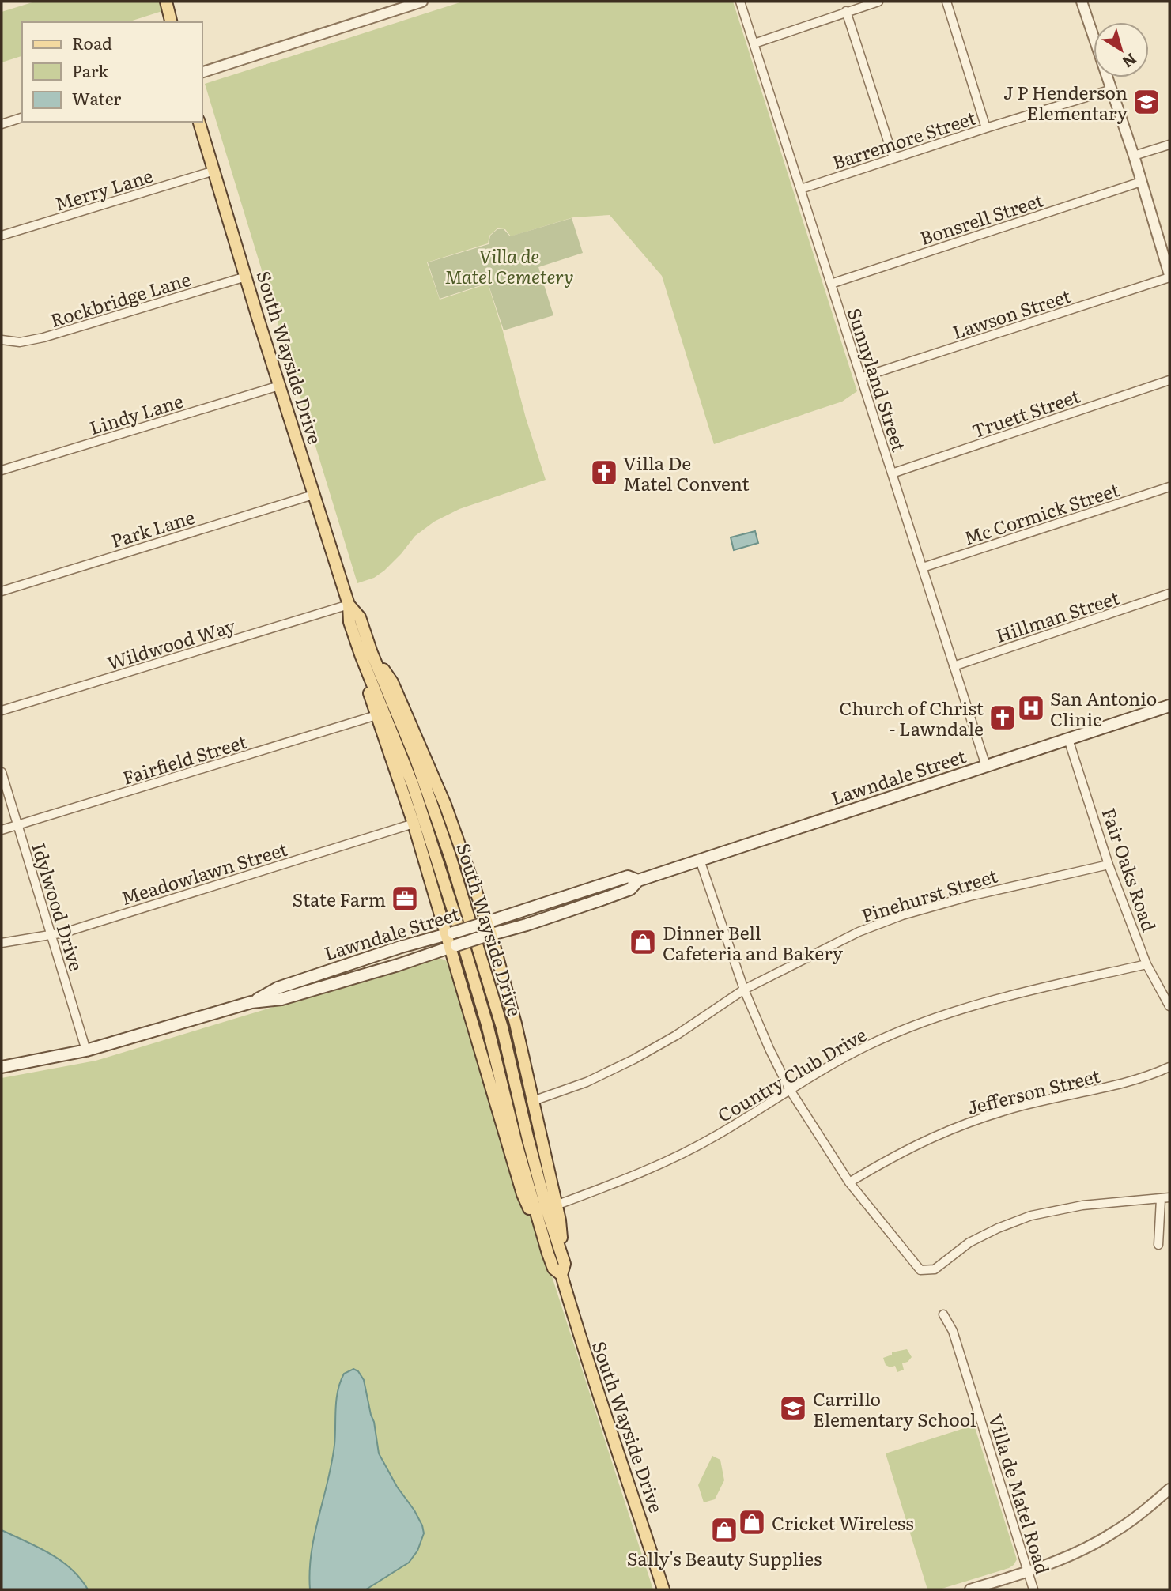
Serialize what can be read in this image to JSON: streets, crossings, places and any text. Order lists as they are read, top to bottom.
{
  "streets": {
    "main road": ["South Wayside Drive", "Lawndale Street"],
    "street": [
      "Barremore Street",
      "Merry Lane",
      "Bonsrell Street",
      "Rockbridge Lane",
      "Lawson Street",
      "Sunnyland Street",
      "Truett Street",
      "Lindy Lane",
      "Mc Cormick Street",
      "Park Lane",
      "Hillman Street",
      "Wildwood Way",
      "Fairfield Street",
      "Fair Oaks Road",
      "Meadowlawn Street",
      "Pinehurst Street",
      "Idylwood Drive",
      "Country Club Drive",
      "Jefferson Street",
      "Villa de Matel Road"
    ]
  },
  "crossings": [
    ["Barremore Street", "Sunnyland Street"],
    ["Merry Lane", "South Wayside Drive"],
    ["Bonsrell Street", "Sunnyland Street"],
    ["Rockbridge Lane", "South Wayside Drive"],
    ["Lawson Street", "Sunnyland Street"],
    ["South Wayside Drive", "Lindy Lane"],
    ["South Wayside Drive", "Park Lane"],
    ["South Wayside Drive", "Wildwood Way"],
    ["Sunnyland Street", "Truett Street"],
    ["Sunnyland Street", "Mc Cormick Street"],
    ["Sunnyland Street", "Hillman Street"],
    ["Sunnyland Street", "Lawndale Street"],
    ["Fairfield Street", "Idylwood Drive"],
    ["Lawndale Street", "Fair Oaks Road"],
    ["Lawndale Street", "Idylwood Drive"],
    ["Fair Oaks Road", "Pinehurst Street"],
    ["Fair Oaks Road", "Country Club Drive"],
    ["Meadowlawn Street", "Idylwood Drive"]
  ],
  "parks": ["Villa de Matel Cemetery"],
  "places": {
    "school or university": ["J P Henderson Elementary", "Carrillo Elementary School"],
    "church": ["Villa De Matel Convent", "Church of Christ - Lawndale"],
    "hospital": ["San Antonio Clinic"],
    "office": ["State Farm"],
    "shop": ["Dinner Bell Cafeteria and Bakery", "Cricket Wireless", "Sally's Beauty Supplies"]
  },
  "legend": ["Road", "Park", "Water"],
  "north": "bottom right"
}
